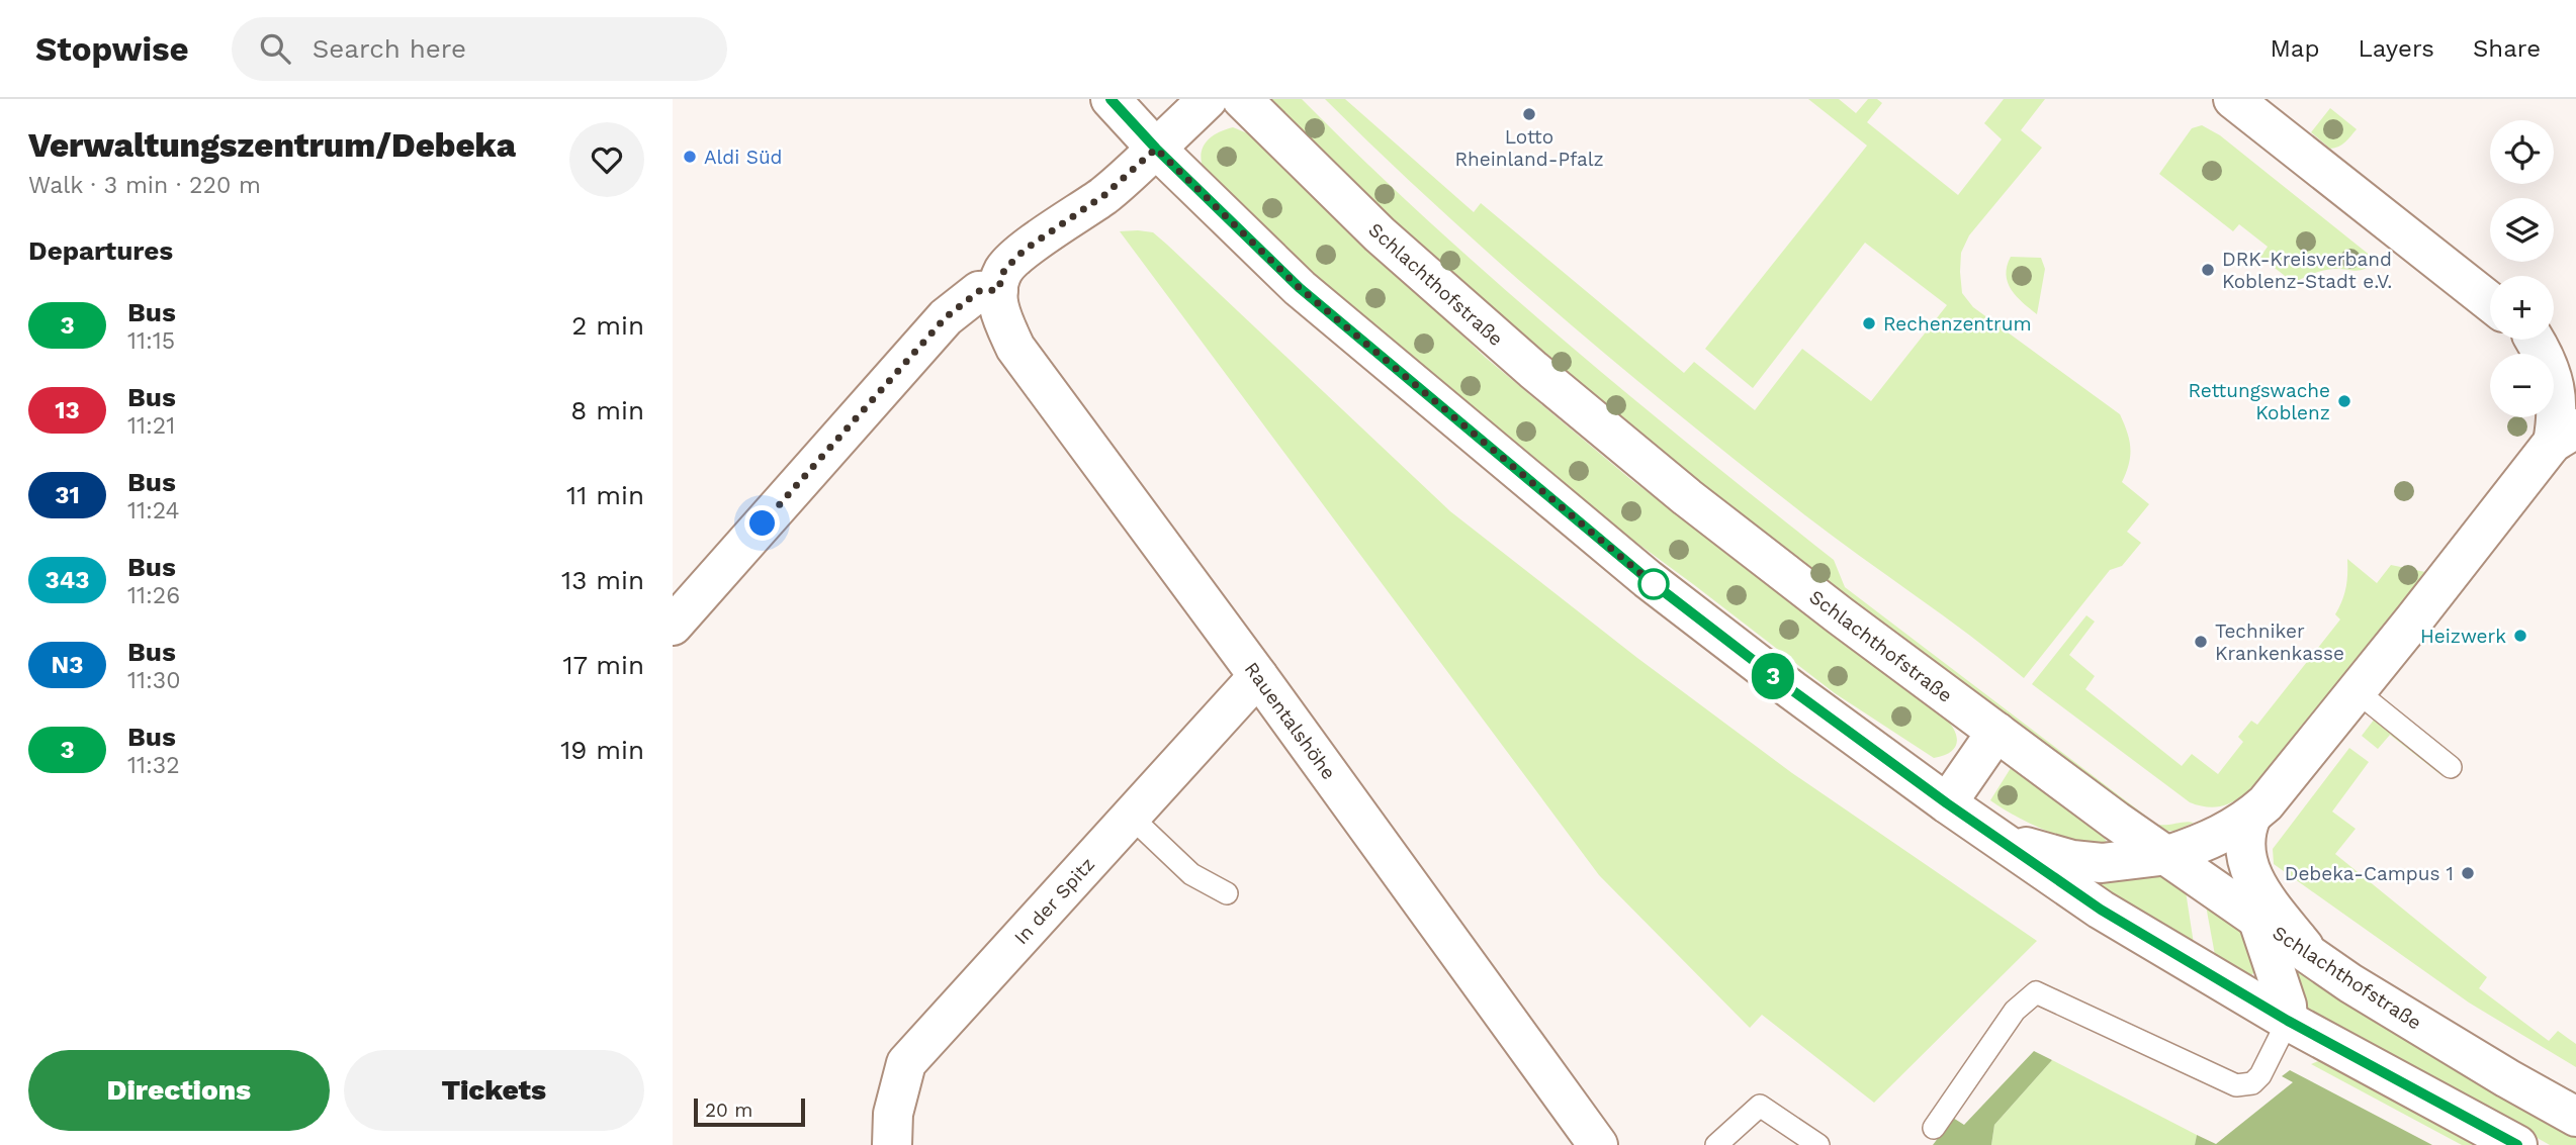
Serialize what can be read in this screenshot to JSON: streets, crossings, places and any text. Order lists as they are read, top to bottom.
{
  "streets": {
    "main road": ["Schlachthofstraße", "Rauentalshöhe", "In der Spitz"]
  },
  "crossings": [
    ["Rauentalshöhe", "In der Spitz"]
  ],
  "places": [
    "Lotto Rheinland-Pfalz",
    "Aldi Süd",
    "DRK-Kreisverband Koblenz-Stadt e.V.",
    "Rechenzentrum",
    "Rettungswache Koblenz",
    "Heizwerk",
    "Techniker Krankenkasse",
    "Debeka-Campus 1"
  ],
  "lines": ["bus line 3"],
  "scale_bar": "20 m",
  "page": {
    "header": "Stopwise",
    "search": "Search here",
    "nav": ["Map", "Layers", "Share"],
    "heading": [
      ["Verwaltungszentrum/Debeka", "Walk · 3 min · 220 m"],
      "Departures"
    ],
    "on_map": "3",
    "map_buttons": ["+", "−"],
    "list": [
      {
        "mark": "3",
        "name": "Bus",
        "note": "11:15",
        "value": "2 min"
      },
      {
        "mark": "13",
        "name": "Bus",
        "note": "11:21",
        "value": "8 min"
      },
      {
        "mark": "31",
        "name": "Bus",
        "note": "11:24",
        "value": "11 min"
      },
      {
        "mark": "343",
        "name": "Bus",
        "note": "11:26",
        "value": "13 min"
      },
      {
        "mark": "N3",
        "name": "Bus",
        "note": "11:30",
        "value": "17 min"
      },
      {
        "mark": "3",
        "name": "Bus",
        "note": "11:32",
        "value": "19 min"
      }
    ],
    "buttons": ["Directions", "Tickets"],
    "scale": "20 m"
  }
}
